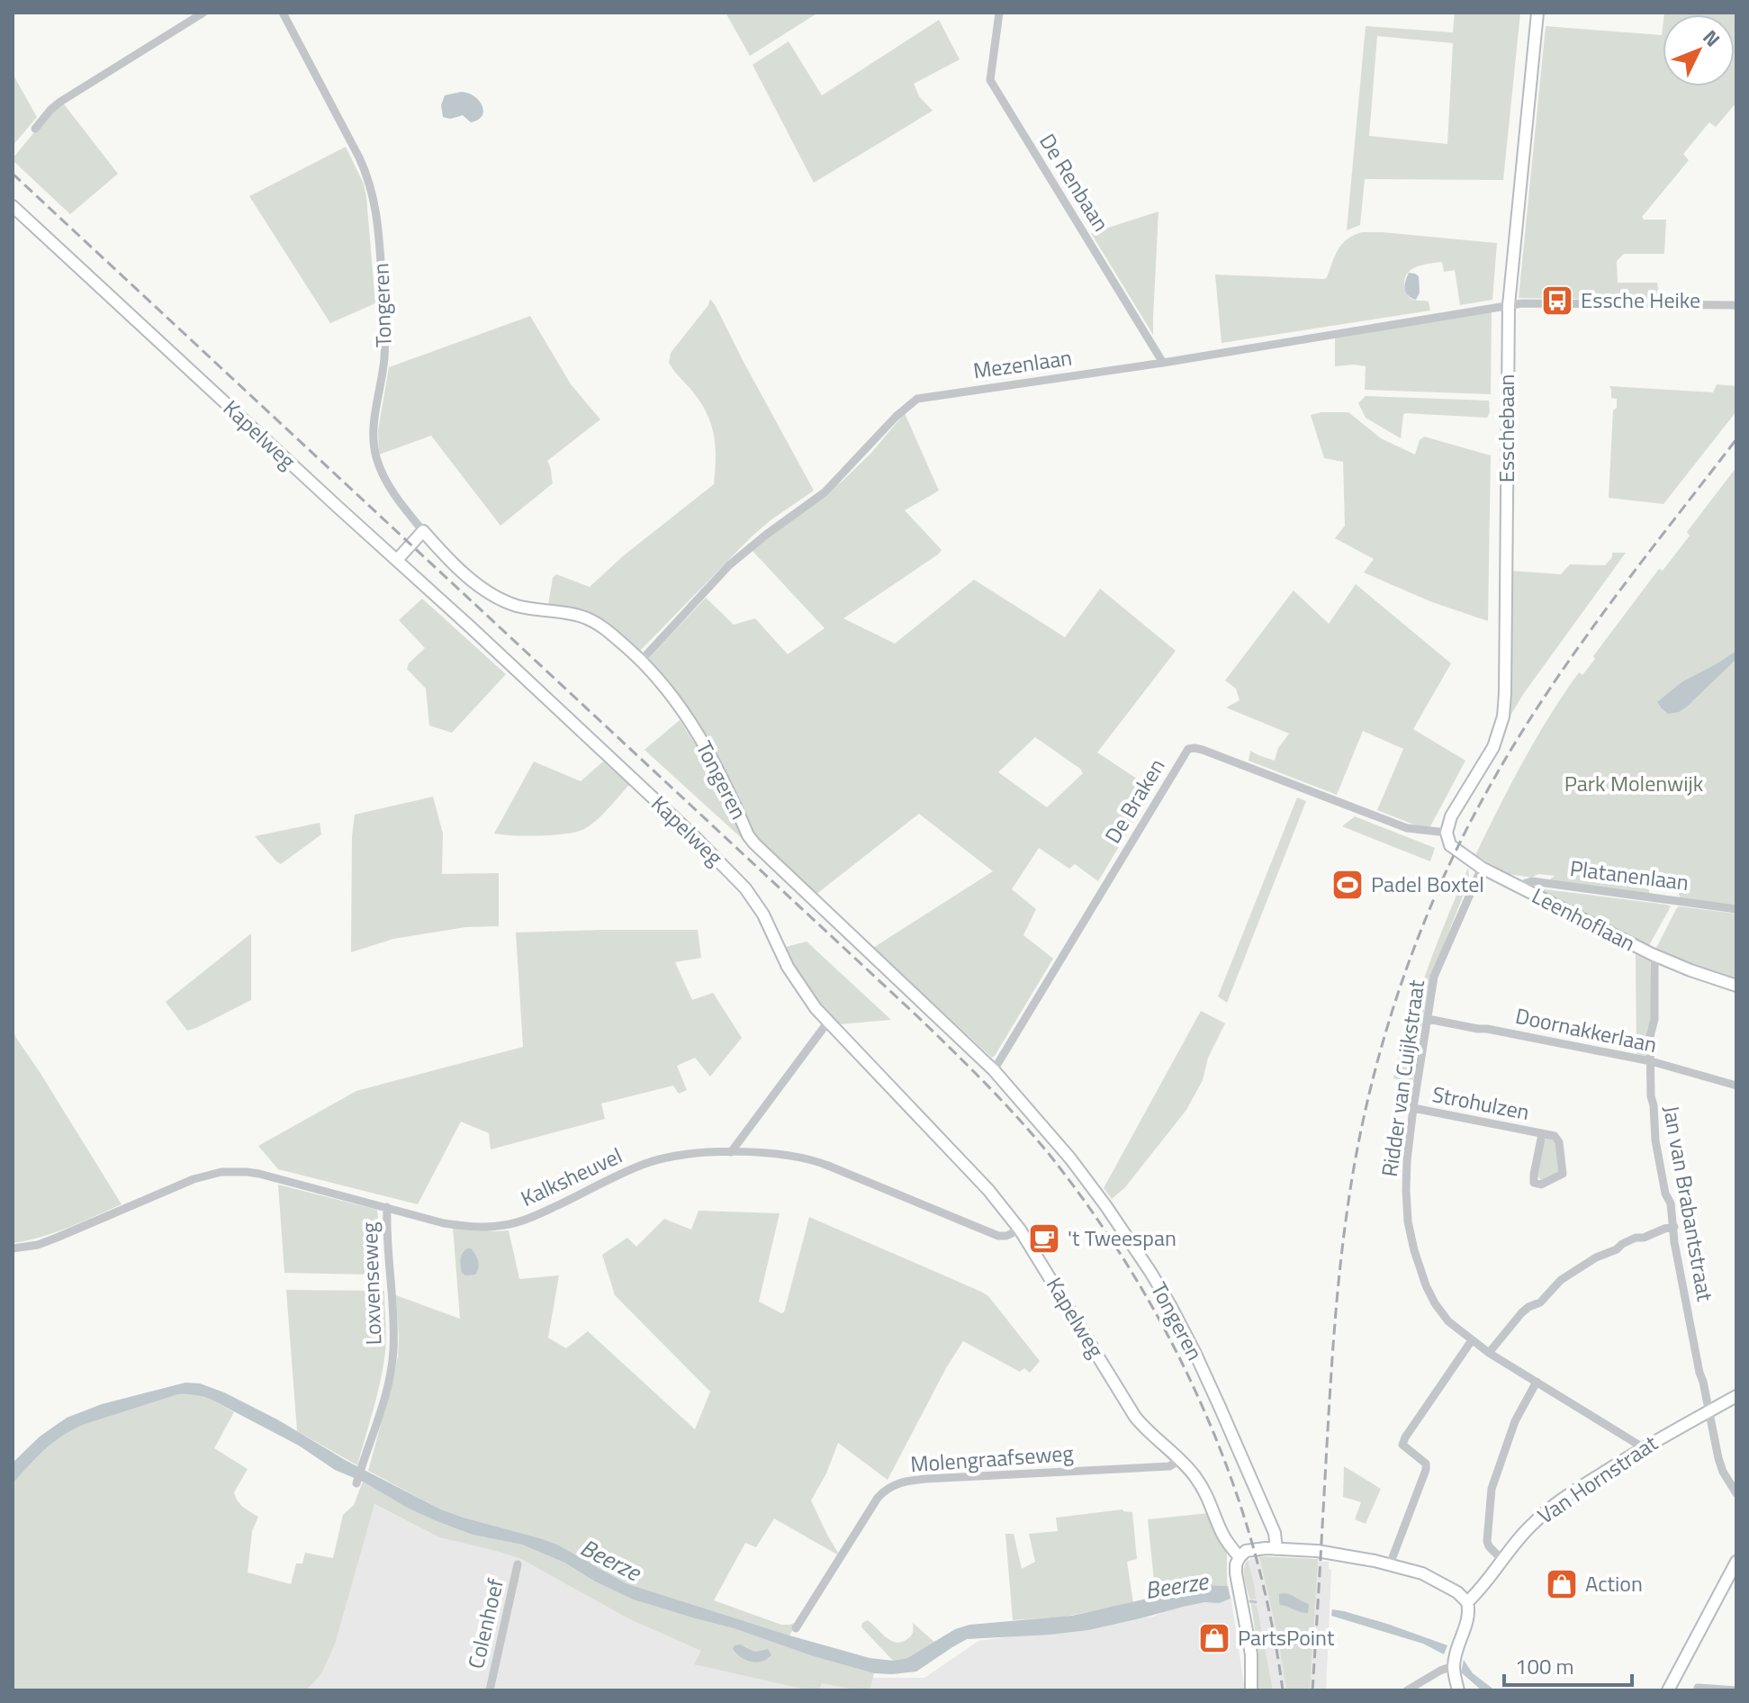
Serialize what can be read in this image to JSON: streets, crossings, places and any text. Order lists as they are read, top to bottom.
{
  "streets": {
    "street": [
      "De Renbaan",
      "Tongeren",
      "Mezenlaan",
      "Esschebaan",
      "Kapelweg",
      "De Braken",
      "Platanenlaan",
      "Leenhoflaan",
      "Doornakkerlaan",
      "Ridder van Cuijkstraat",
      "Strohulzen",
      "Kalksheuvel",
      "Jan van Brabantstraat",
      "Loxvenseweg",
      "Molengraafseweg",
      "Van Hornstraat",
      "Colenhoef"
    ]
  },
  "crossings": [
    ["De Renbaan", "Mezenlaan"],
    ["Tongeren", "Mezenlaan"],
    ["Tongeren", "De Braken"],
    ["Mezenlaan", "Esschebaan"],
    ["Esschebaan", "De Braken"],
    ["Esschebaan", "Leenhoflaan"],
    ["Kapelweg", "Kalksheuvel"],
    ["Kapelweg", "Molengraafseweg"],
    ["De Braken", "Leenhoflaan"],
    ["Platanenlaan", "Leenhoflaan"],
    ["Leenhoflaan", "Ridder van Cuijkstraat"],
    ["Leenhoflaan", "Jan van Brabantstraat"],
    ["Doornakkerlaan", "Ridder van Cuijkstraat"],
    ["Doornakkerlaan", "Jan van Brabantstraat"],
    ["Ridder van Cuijkstraat", "Strohulzen"],
    ["Ridder van Cuijkstraat", "Van Hornstraat"],
    ["Kalksheuvel", "Loxvenseweg"],
    ["Jan van Brabantstraat", "Van Hornstraat"]
  ],
  "water": ["Beerze"],
  "parks": ["Park Molenwijk"],
  "places": {
    "bus stop": ["Essche Heike"],
    "sports": ["Padel Boxtel"],
    "cafe": ["'t Tweespan"],
    "shop": ["Action", "PartsPoint"]
  },
  "scale_bar": "100 m",
  "north": "top right"
}
